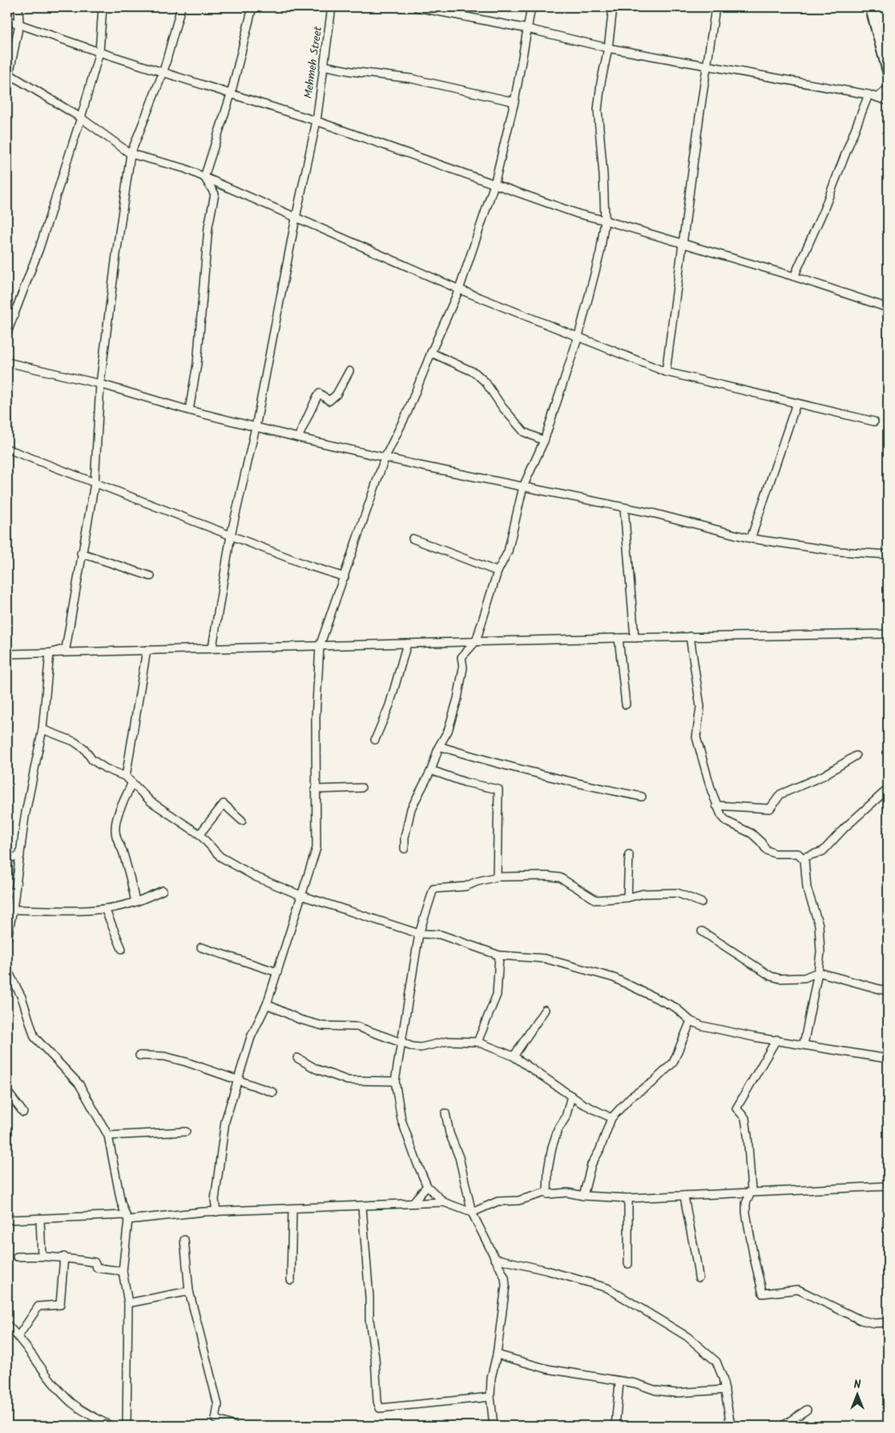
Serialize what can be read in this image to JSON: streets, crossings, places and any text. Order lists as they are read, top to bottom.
{
  "streets": {
    "street": ["Mehmeh Street"]
  },
  "north": "top"
}
